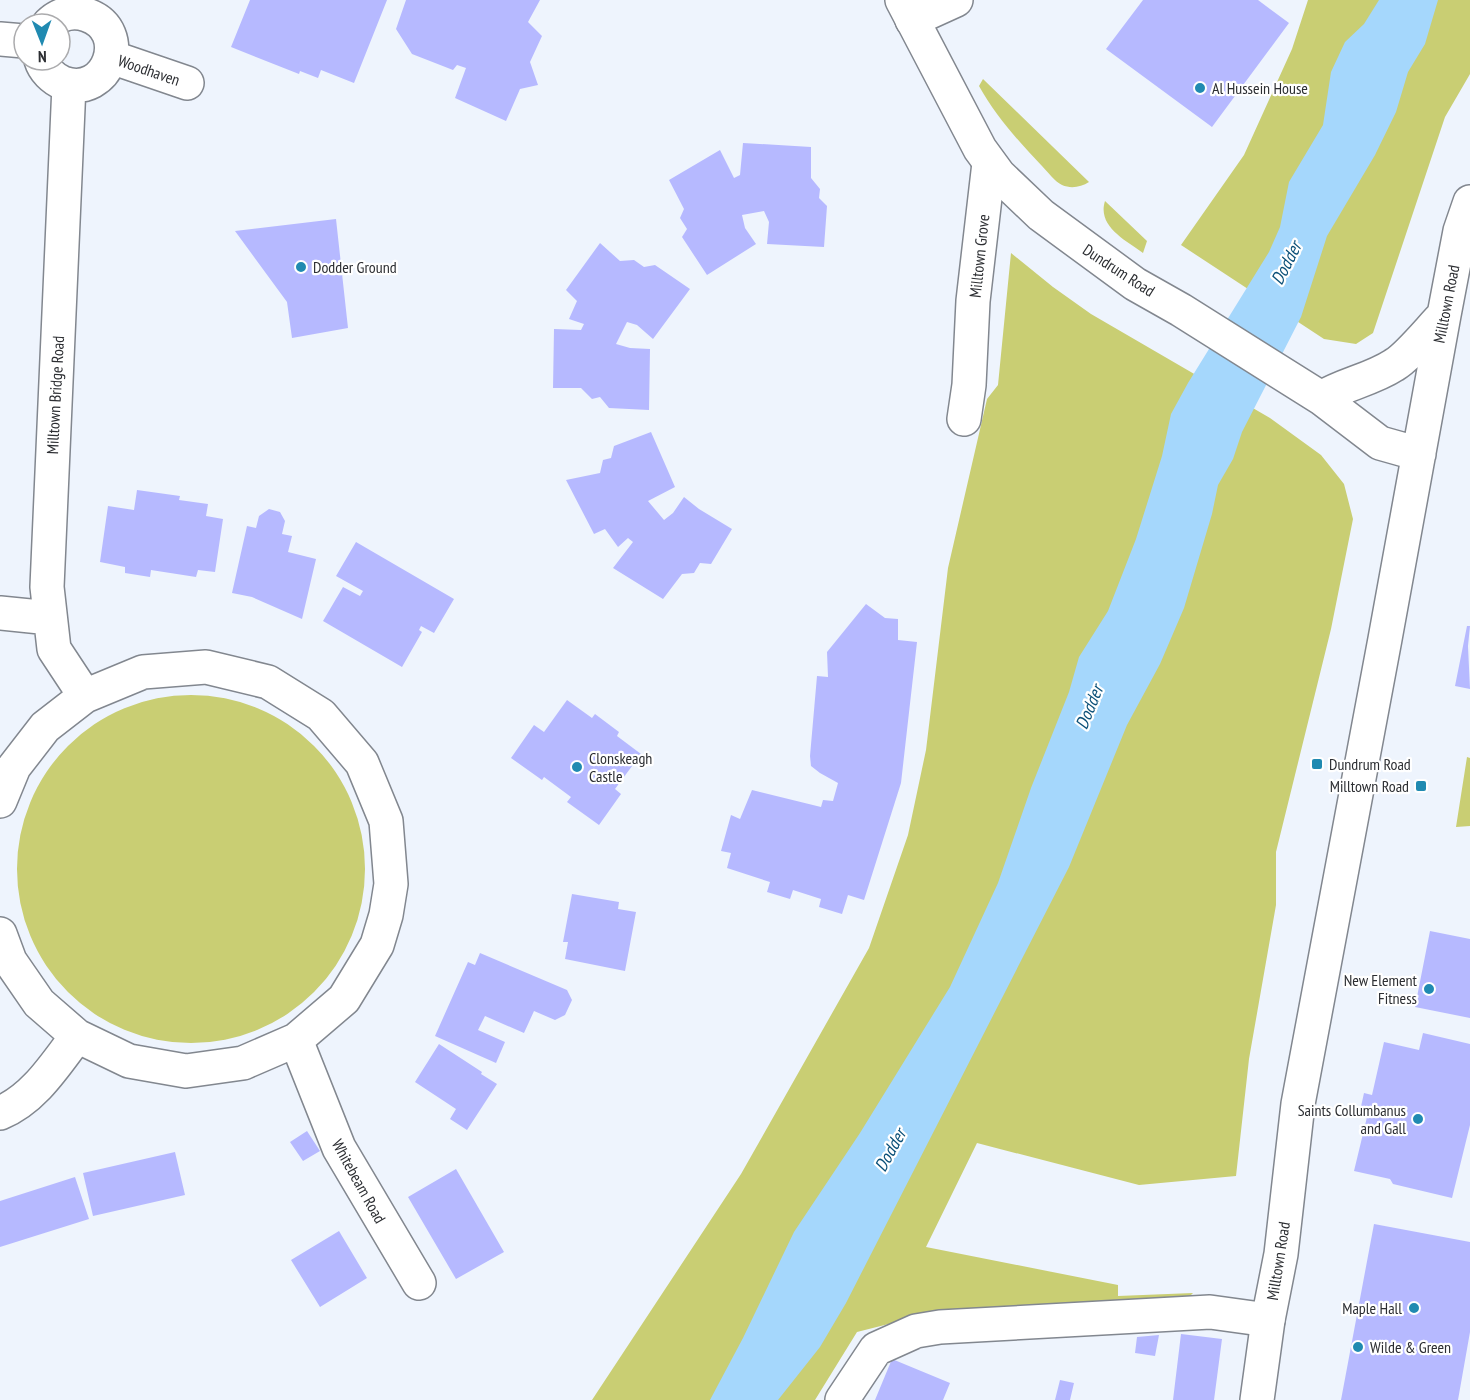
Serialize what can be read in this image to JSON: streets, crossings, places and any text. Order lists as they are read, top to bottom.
{
  "streets": {
    "street": [
      "Woodhaven",
      "Milltown Grove",
      "Dundrum Road",
      "Milltown Road",
      "Milltown Bridge Road",
      "Whitebeam Road"
    ]
  },
  "crossings": [
    ["Milltown Grove", "Dundrum Road"],
    ["Dundrum Road", "Milltown Road"]
  ],
  "water": ["Dodder"],
  "places": {
    "other": [
      "Al Hussein House",
      "Dodder Ground",
      "Clonskeagh Castle",
      "New Element Fitness",
      "Saints Collumbanus and Gall",
      "Maple Hall",
      "Wilde & Green"
    ],
    "transit": ["Dundrum Road", "Milltown Road"]
  },
  "north": "bottom"
}
